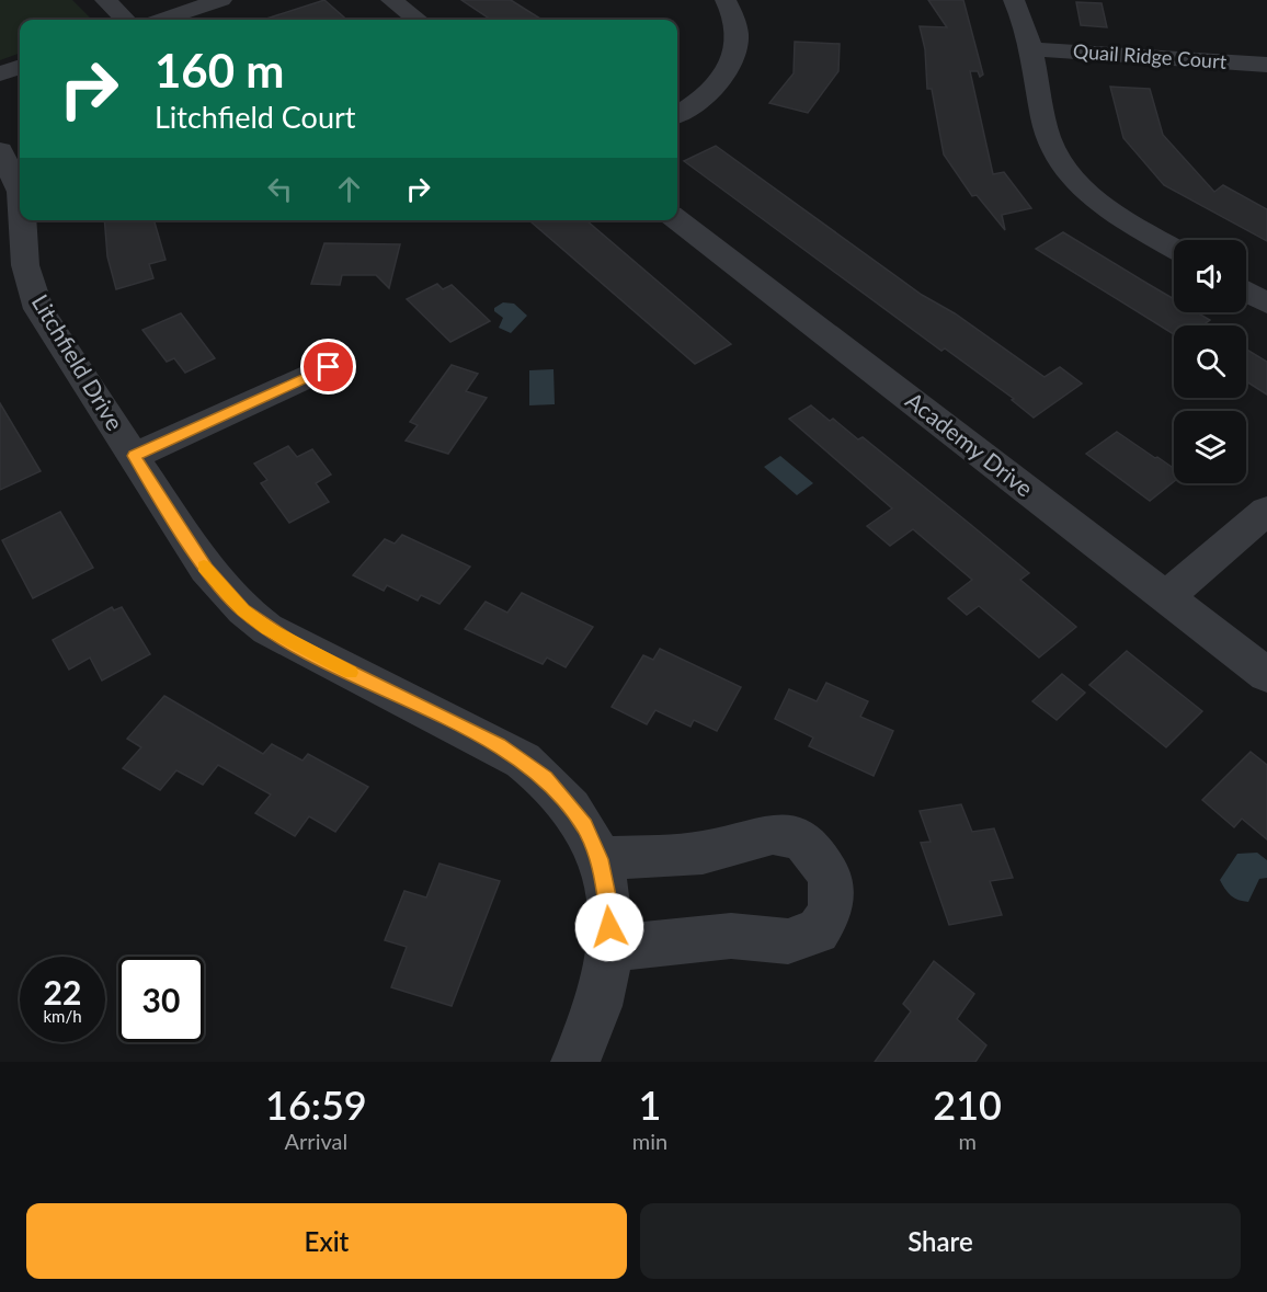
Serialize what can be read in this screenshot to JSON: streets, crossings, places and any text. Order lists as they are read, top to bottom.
{
  "streets": {
    "street": ["Quail Ridge Court", "Litchfield Drive", "Academy Drive"]
  },
  "page": {
    "turn": ["160 m", "Litchfield Court"],
    "speed": "22 km/h",
    "limit": "30",
    "eta": [
      "16:59",
      "Arrival",
      "1",
      "min",
      "210",
      "m"
    ],
    "buttons": ["Exit", "Share"]
  }
}
